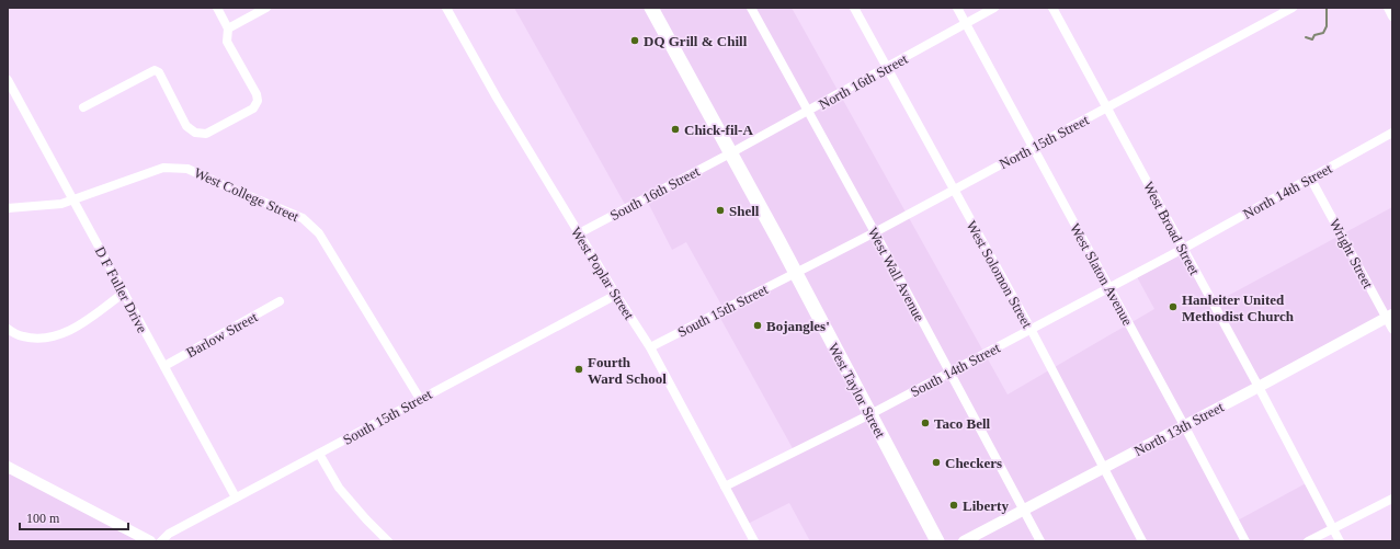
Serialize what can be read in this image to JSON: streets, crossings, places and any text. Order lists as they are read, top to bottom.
{
  "streets": {
    "main road": ["West Taylor Street"],
    "street": [
      "North 16th Street",
      "North 15th Street",
      "North 14th Street",
      "South 16th Street",
      "West College Street",
      "West Broad Street",
      "Wright Street",
      "West Poplar Street",
      "West Wall Avenue",
      "West Solomon Street",
      "West Slaton Avenue",
      "D F Fuller Drive",
      "South 15th Street",
      "Barlow Street",
      "South 14th Street",
      "North 13th Street"
    ]
  },
  "crossings": [
    ["North 16th Street", "South 16th Street"],
    ["North 16th Street", "West Wall Avenue"],
    ["North 16th Street", "West Solomon Street"],
    ["North 16th Street", "West Slaton Avenue"],
    ["North 16th Street", "West Taylor Street"],
    ["North 15th Street", "West Broad Street"],
    ["North 15th Street", "West Wall Avenue"],
    ["North 15th Street", "West Solomon Street"],
    ["North 15th Street", "West Slaton Avenue"],
    ["North 15th Street", "South 15th Street"],
    ["North 15th Street", "West Taylor Street"],
    ["North 14th Street", "West Broad Street"],
    ["North 14th Street", "Wright Street"],
    ["North 14th Street", "South 14th Street"],
    ["South 16th Street", "West Poplar Street"],
    ["South 16th Street", "West Taylor Street"],
    ["West College Street", "D F Fuller Drive"],
    ["West College Street", "South 15th Street"],
    ["West Broad Street", "South 14th Street"],
    ["West Broad Street", "North 13th Street"],
    ["Wright Street", "North 13th Street"],
    ["West Poplar Street", "South 15th Street"],
    ["West Poplar Street", "South 14th Street"],
    ["West Wall Avenue", "South 14th Street"],
    ["West Wall Avenue", "North 13th Street"],
    ["West Solomon Street", "South 14th Street"],
    ["West Solomon Street", "North 13th Street"],
    ["West Slaton Avenue", "South 14th Street"],
    ["West Slaton Avenue", "North 13th Street"],
    ["D F Fuller Drive", "South 15th Street"],
    ["D F Fuller Drive", "Barlow Street"],
    ["South 15th Street", "West Taylor Street"],
    ["South 14th Street", "West Taylor Street"]
  ],
  "places": [
    "DQ Grill & Chill",
    "Chick-fil-A",
    "Shell",
    "Hanleiter United Methodist Church",
    "Bojangles'",
    "Fourth Ward School",
    "Taco Bell",
    "Checkers",
    "Liberty"
  ],
  "scale_bar": "100 m"
}
